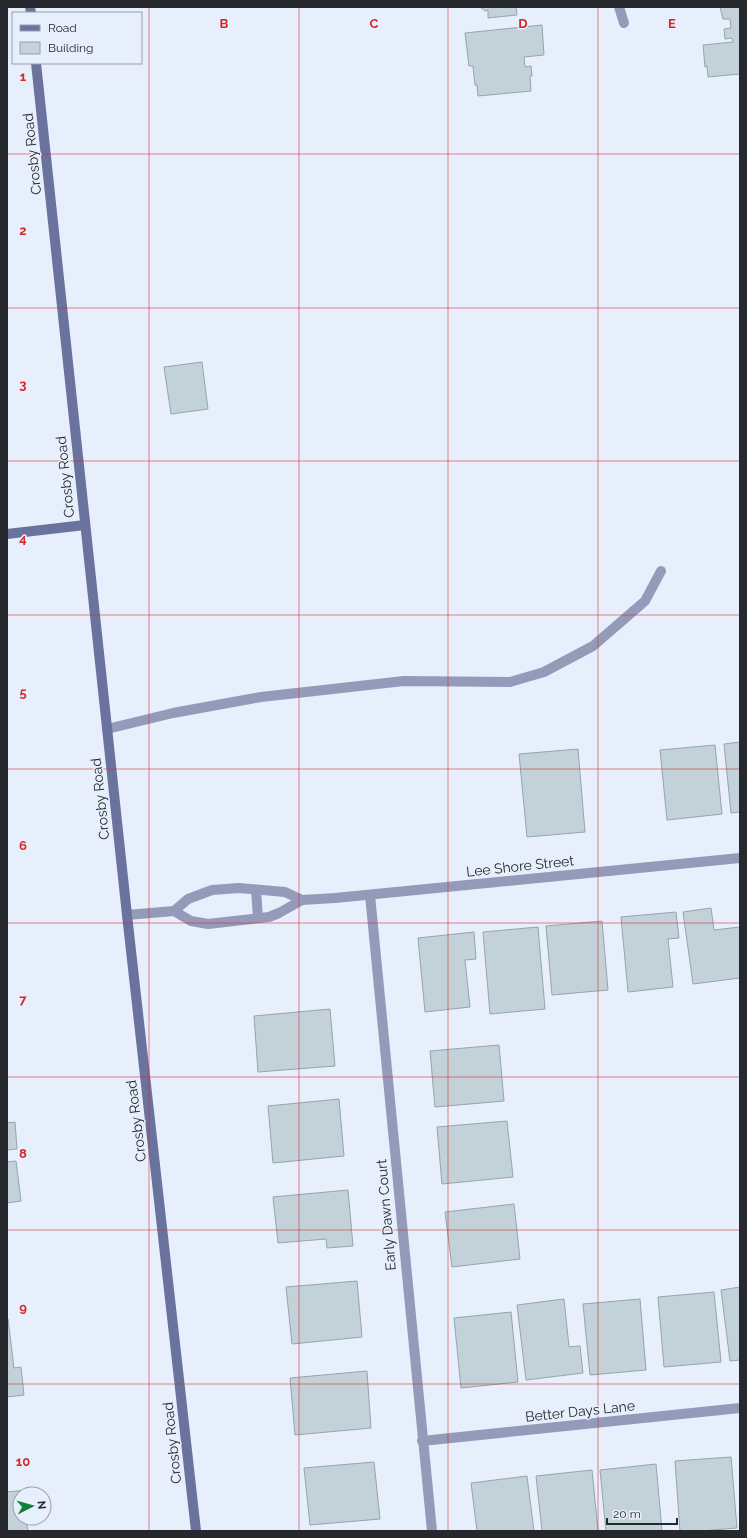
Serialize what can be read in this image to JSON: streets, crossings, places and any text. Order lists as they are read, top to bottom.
{
  "streets": {
    "street": [
      "Crosby Road",
      "Lee Shore Street",
      "Early Dawn Court",
      "Better Days Lane"
    ]
  },
  "crossings": [
    ["Lee Shore Street", "Early Dawn Court"],
    ["Early Dawn Court", "Better Days Lane"]
  ],
  "legend": ["Road", "Building"],
  "scale_bar": "20 m",
  "north": "right",
  "grid": {
    "columns": [
      "B",
      "C",
      "D",
      "E"
    ],
    "rows": [
      "1",
      "2",
      "3",
      "4",
      "5",
      "6",
      "7",
      "8",
      "9",
      "10"
    ]
  }
}
